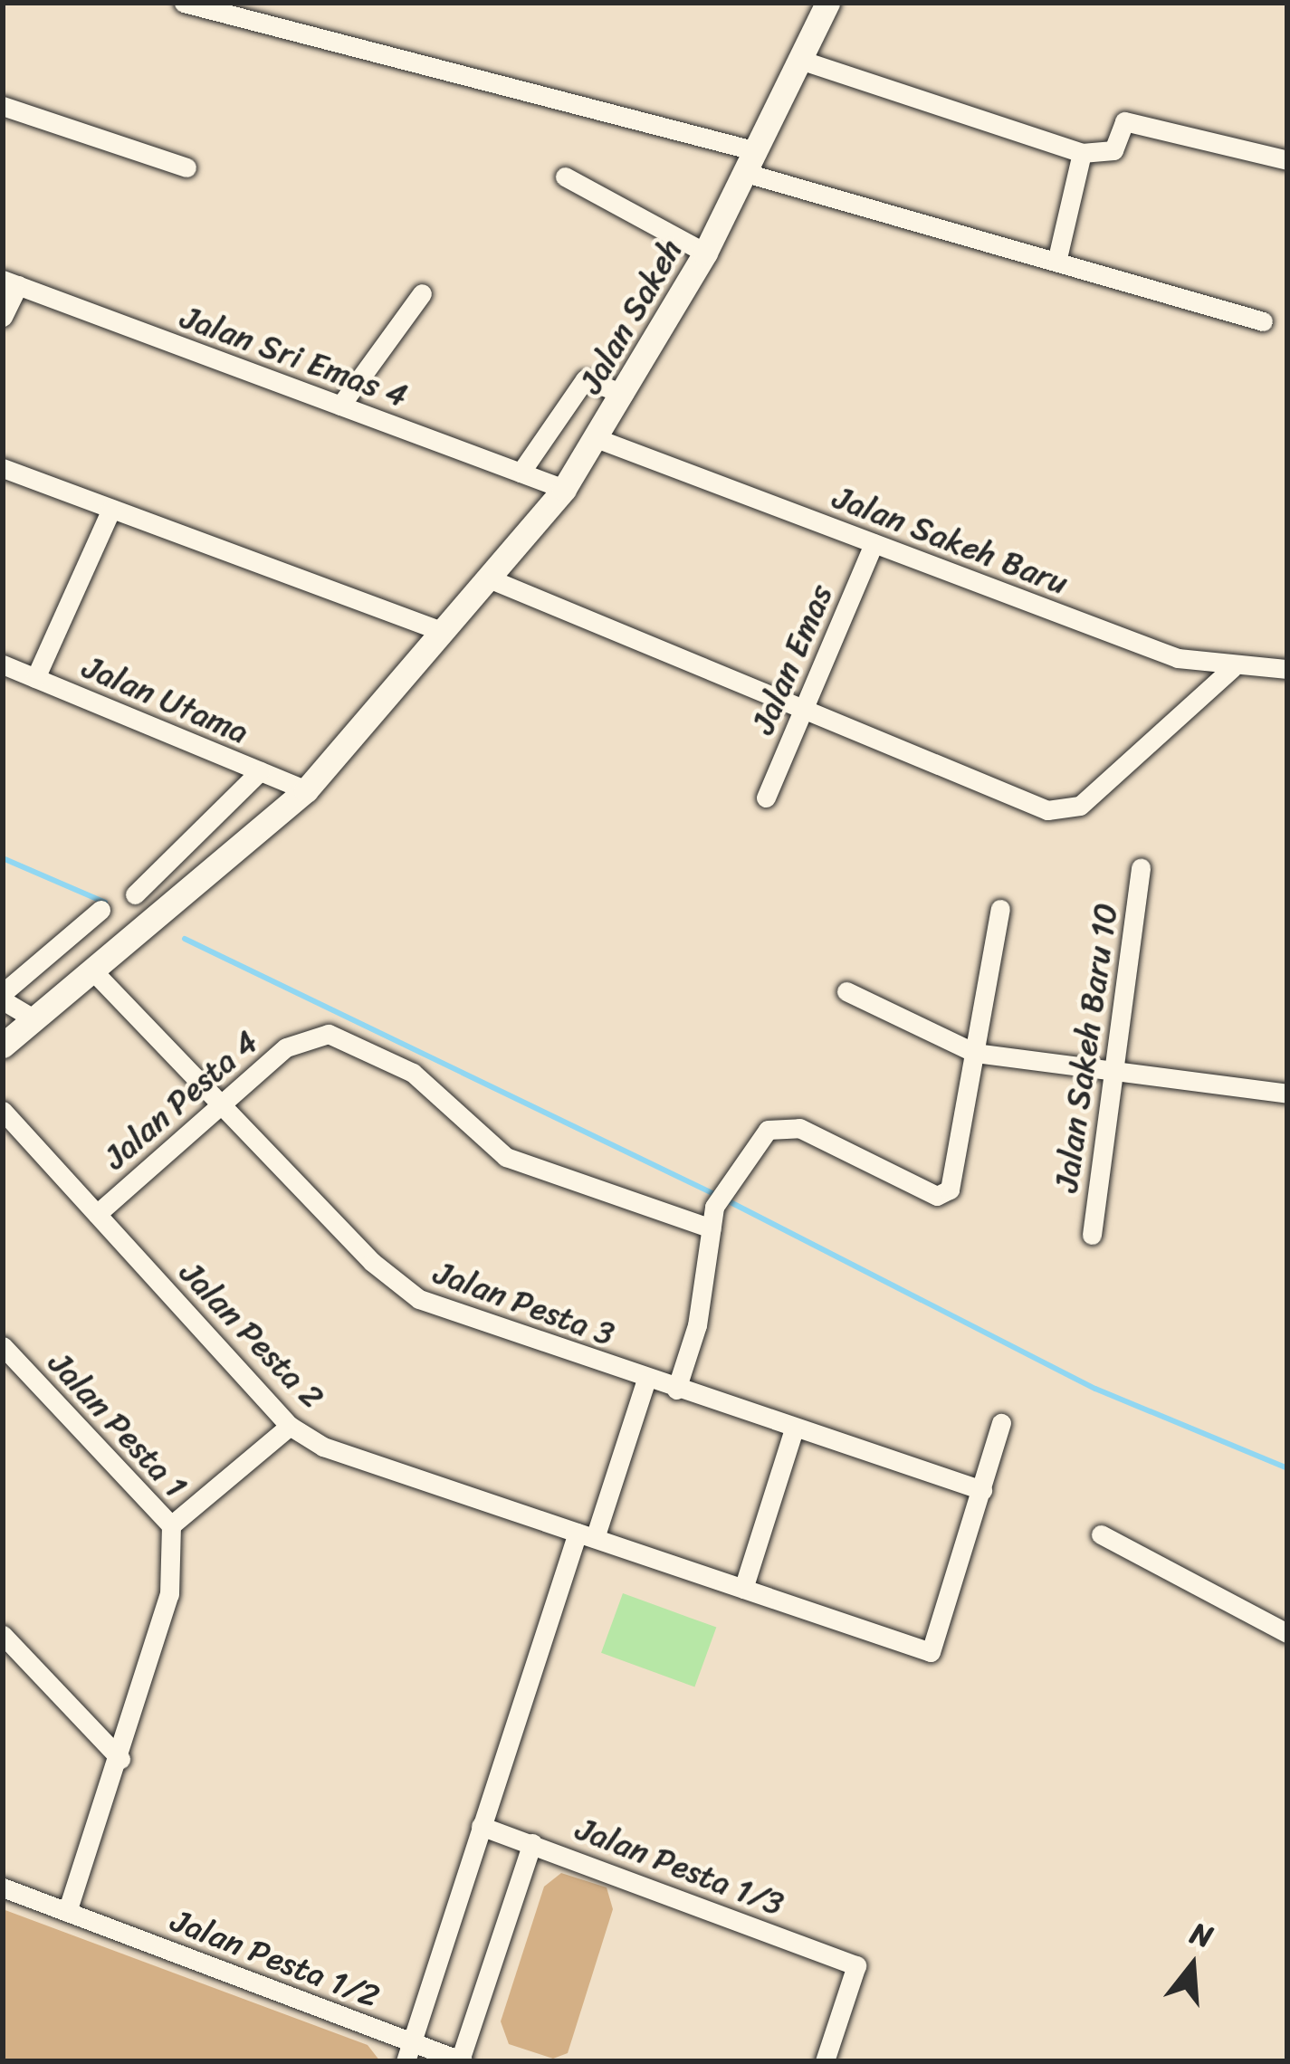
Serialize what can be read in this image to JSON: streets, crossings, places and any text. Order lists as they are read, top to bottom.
{
  "streets": {
    "street": [
      "Jalan Sakeh",
      "Jalan Sri Emas 4",
      "Jalan Sakeh Baru",
      "Jalan Emas",
      "Jalan Utama",
      "Jalan Sakeh Baru 10",
      "Jalan Pesta 4",
      "Jalan Pesta 3",
      "Jalan Pesta 2",
      "Jalan Pesta 1",
      "Jalan Pesta 1/3",
      "Jalan Pesta 1/2"
    ]
  },
  "crossings": [
    ["Jalan Sakeh", "Jalan Sri Emas 4"],
    ["Jalan Sakeh", "Jalan Sakeh Baru"],
    ["Jalan Sakeh", "Jalan Utama"],
    ["Jalan Sakeh", "Jalan Pesta 3"],
    ["Jalan Sakeh Baru", "Jalan Emas"],
    ["Jalan Pesta 4", "Jalan Pesta 3"],
    ["Jalan Pesta 4", "Jalan Pesta 2"],
    ["Jalan Pesta 3", "Jalan Pesta 2"],
    ["Jalan Pesta 2", "Jalan Pesta 1"]
  ],
  "north": "top"
}
